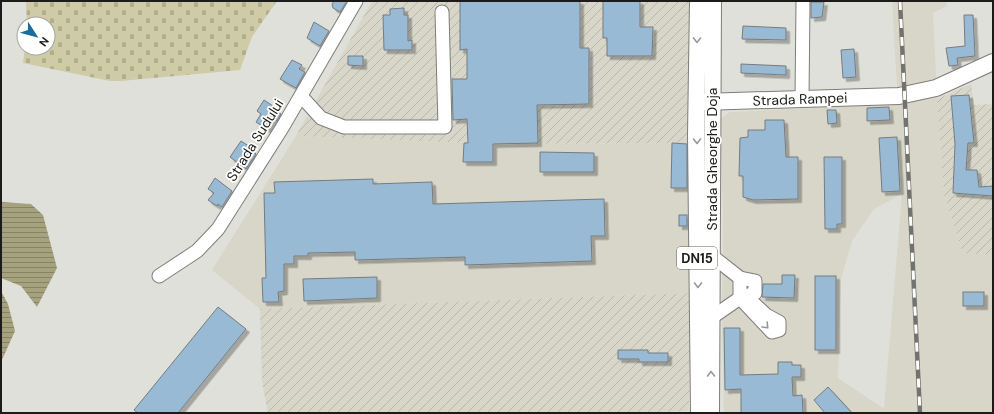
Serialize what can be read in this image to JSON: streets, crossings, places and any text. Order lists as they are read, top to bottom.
{
  "streets": {
    "main road": ["Strada Rampei", "Strada Gheorghe Doja", "DN15"],
    "street": ["Strada Sudului"]
  },
  "crossings": [
    ["Strada Rampei", "Strada Gheorghe Doja"]
  ],
  "north": "bottom right"
}
